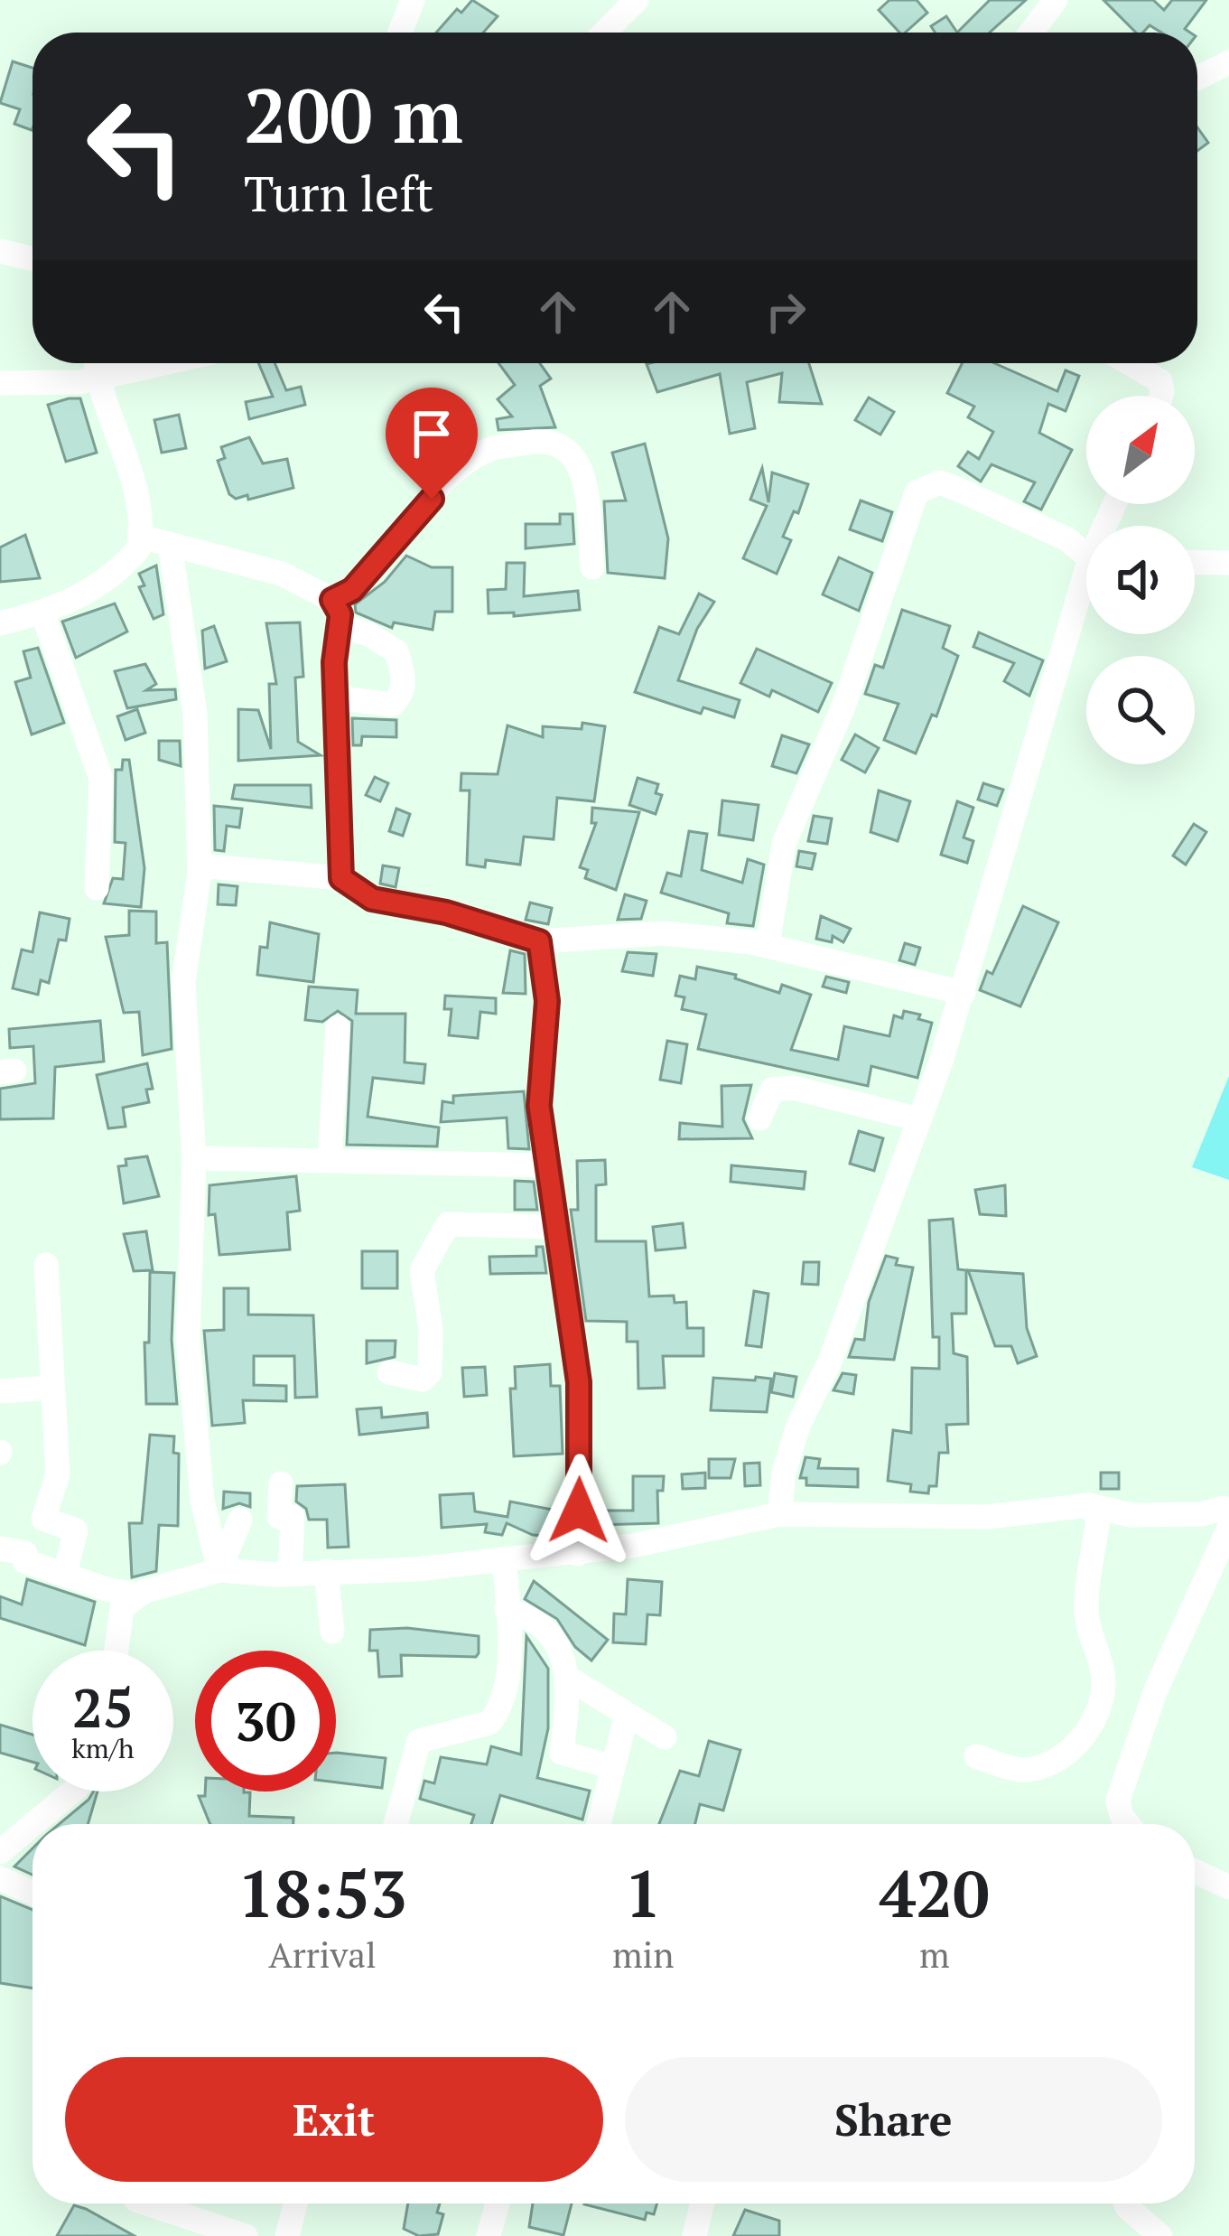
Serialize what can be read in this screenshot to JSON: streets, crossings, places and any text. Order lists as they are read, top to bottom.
{
  "north": "top right",
  "page": {
    "turn": ["200 m", "Turn left"],
    "speed": "25 km/h",
    "limit": "30",
    "eta": [
      "18:53",
      "Arrival",
      "1",
      "min",
      "420",
      "m"
    ],
    "buttons": ["Exit", "Share"]
  }
}
